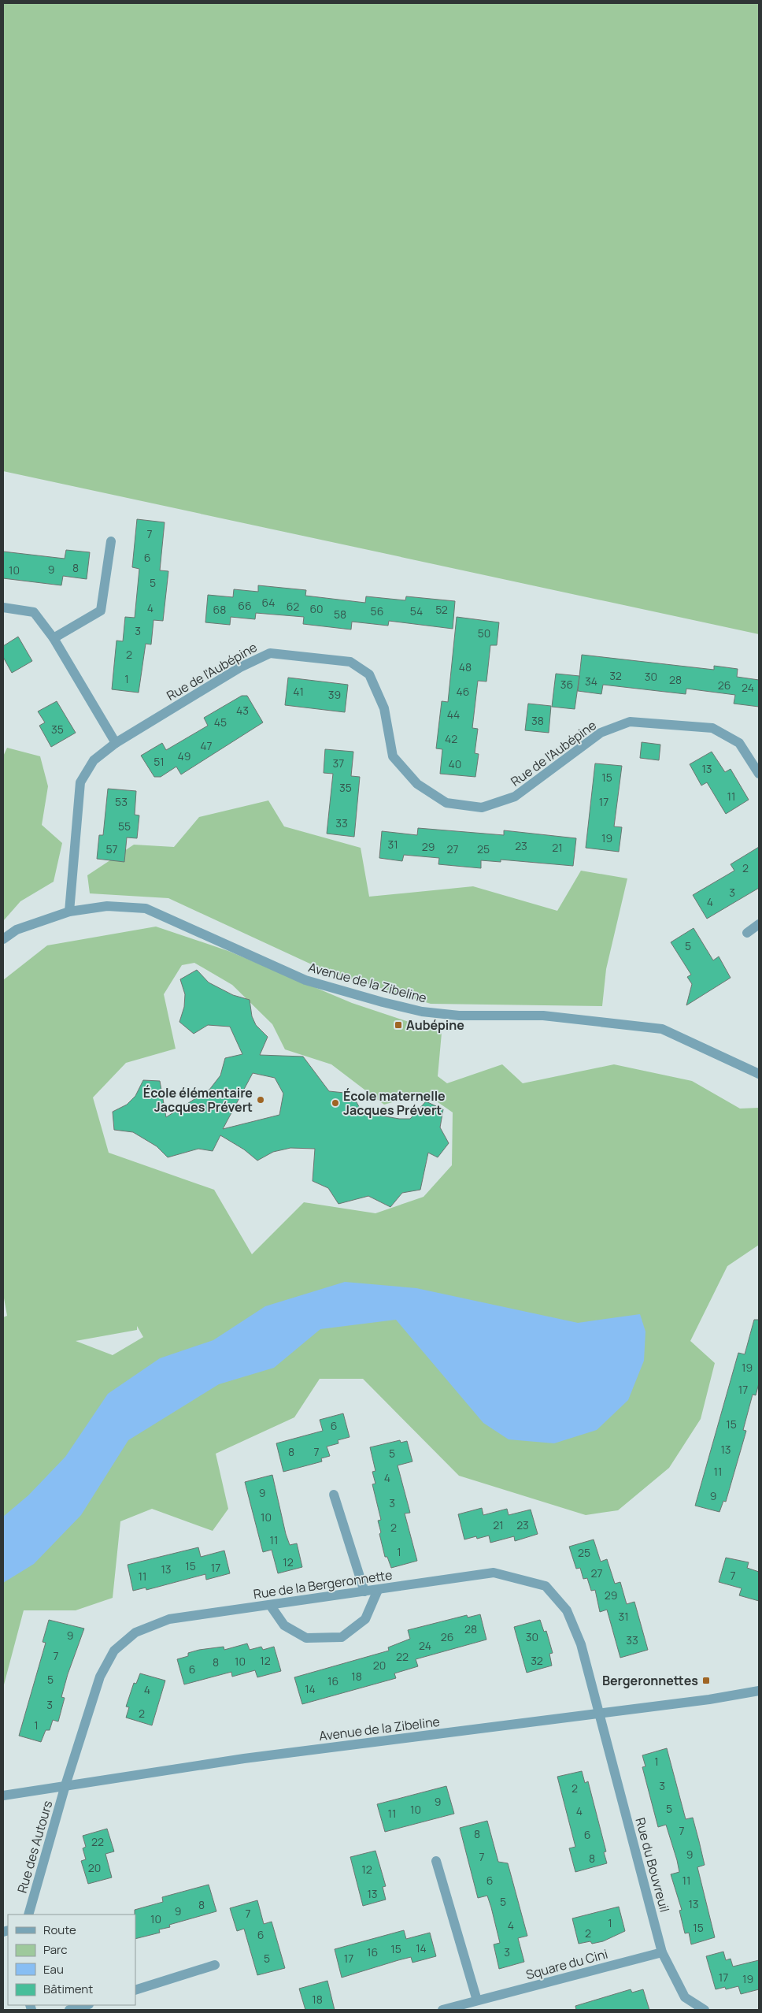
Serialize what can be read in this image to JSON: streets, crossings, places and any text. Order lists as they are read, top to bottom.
{
  "streets": {
    "street": [
      "Rue de l'Aubépine",
      "Avenue de la Zibeline",
      "Rue de la Bergeronnette",
      "Rue des Autours",
      "Rue du Bouvreuil",
      "Square du Cini"
    ]
  },
  "crossings": [
    ["Rue de l'Aubépine", "Avenue de la Zibeline"],
    ["Avenue de la Zibeline", "Rue de la Bergeronnette"],
    ["Avenue de la Zibeline", "Rue des Autours"],
    ["Avenue de la Zibeline", "Rue du Bouvreuil"],
    ["Rue de la Bergeronnette", "Rue des Autours"],
    ["Rue de la Bergeronnette", "Rue du Bouvreuil"],
    ["Rue du Bouvreuil", "Square du Cini"]
  ],
  "places": {
    "transit": ["Aubépine", "Bergeronnettes"],
    "other": ["École élémentaire Jacques Prévert", "École maternelle Jacques Prévert"]
  },
  "house_numbers": [
    "7",
    "6",
    "8",
    "9",
    "10",
    "5",
    "64",
    "66",
    "62",
    "4",
    "60",
    "68",
    "52",
    "56",
    "54",
    "58",
    "3",
    "50",
    "2",
    "48",
    "32",
    "30",
    "1",
    "28",
    "34",
    "36",
    "26",
    "24",
    "41",
    "46",
    "39",
    "43",
    "44",
    "38",
    "45",
    "35",
    "42",
    "47",
    "49",
    "51",
    "37",
    "40",
    "13",
    "15",
    "35",
    "11",
    "53",
    "17",
    "33",
    "55",
    "19",
    "31",
    "23",
    "29",
    "21",
    "57",
    "27",
    "25",
    "2",
    "3",
    "4",
    "5",
    "19",
    "17",
    "15",
    "6",
    "13",
    "8",
    "7",
    "5",
    "11",
    "4",
    "9",
    "9",
    "3",
    "10",
    "21",
    "23",
    "2",
    "11",
    "1",
    "25",
    "12",
    "15",
    "17",
    "13",
    "27",
    "7",
    "11",
    "29",
    "31",
    "28",
    "9",
    "26",
    "30",
    "33",
    "24",
    "7",
    "22",
    "12",
    "32",
    "10",
    "8",
    "20",
    "6",
    "18",
    "5",
    "16",
    "14",
    "4",
    "3",
    "2",
    "1",
    "1",
    "3",
    "2",
    "9",
    "5",
    "10",
    "4",
    "11",
    "7",
    "8",
    "6",
    "22",
    "9",
    "7",
    "8",
    "20",
    "12",
    "6",
    "11",
    "13",
    "5",
    "13",
    "8",
    "9",
    "7",
    "10",
    "1",
    "4",
    "15",
    "2",
    "6",
    "14",
    "15",
    "16",
    "3",
    "5",
    "17",
    "17",
    "19",
    "18"
  ],
  "legend": [
    "Route",
    "Parc",
    "Eau",
    "Bâtiment"
  ]
}
